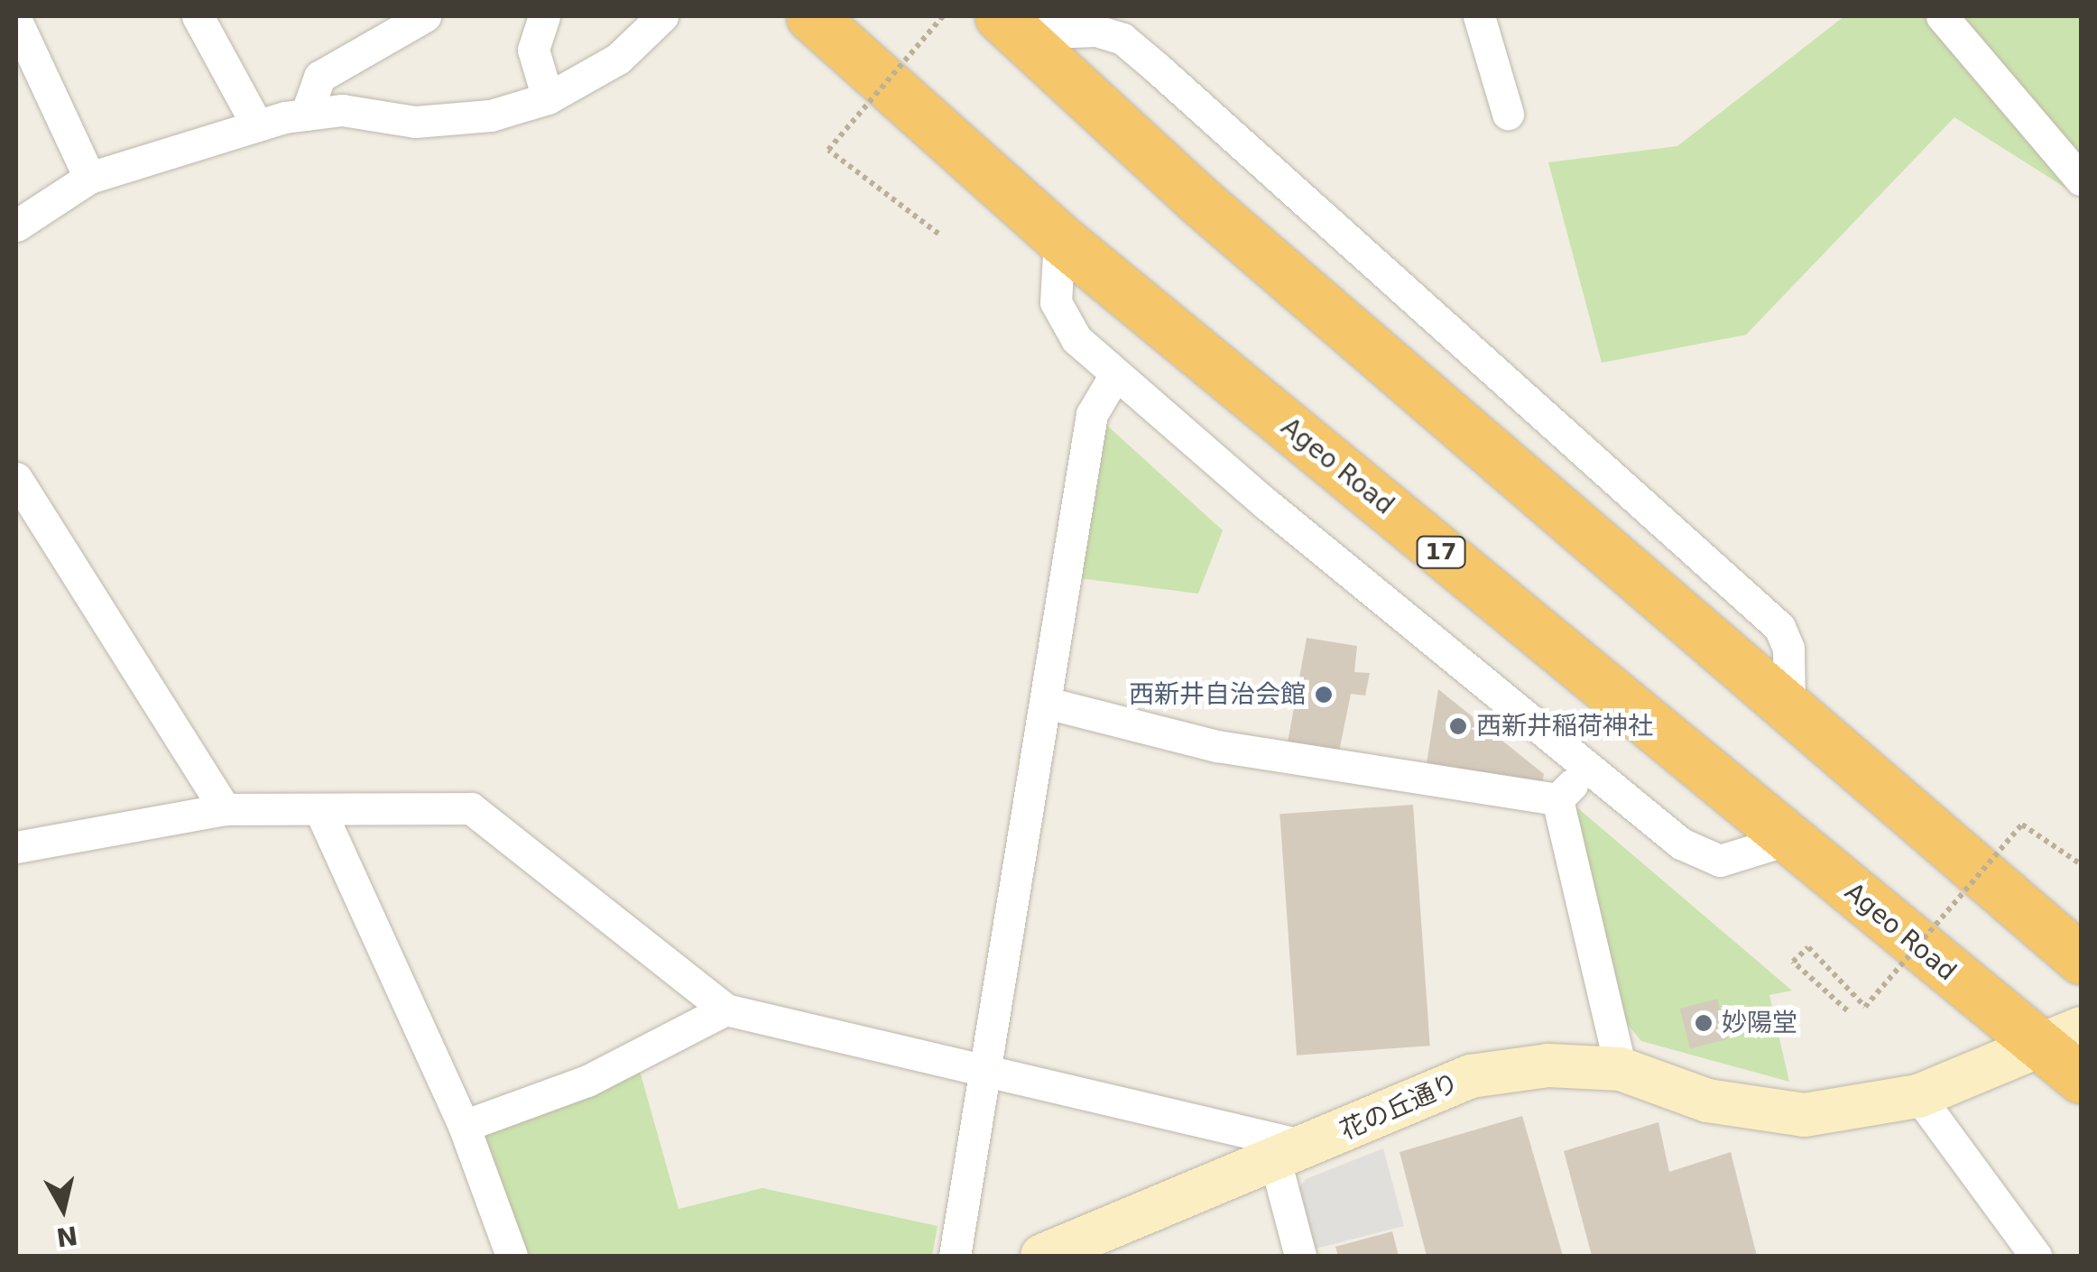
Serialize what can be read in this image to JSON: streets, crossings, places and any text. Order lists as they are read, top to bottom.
{
  "streets": {
    "highway": ["Ageo Road", "17"],
    "street": ["花の丘通り"]
  },
  "crossings": [
    ["Ageo Road", "花の丘通り"]
  ],
  "places": ["西新井自治会館", "西新井稲荷神社", "妙陽堂"],
  "north": "bottom"
}
